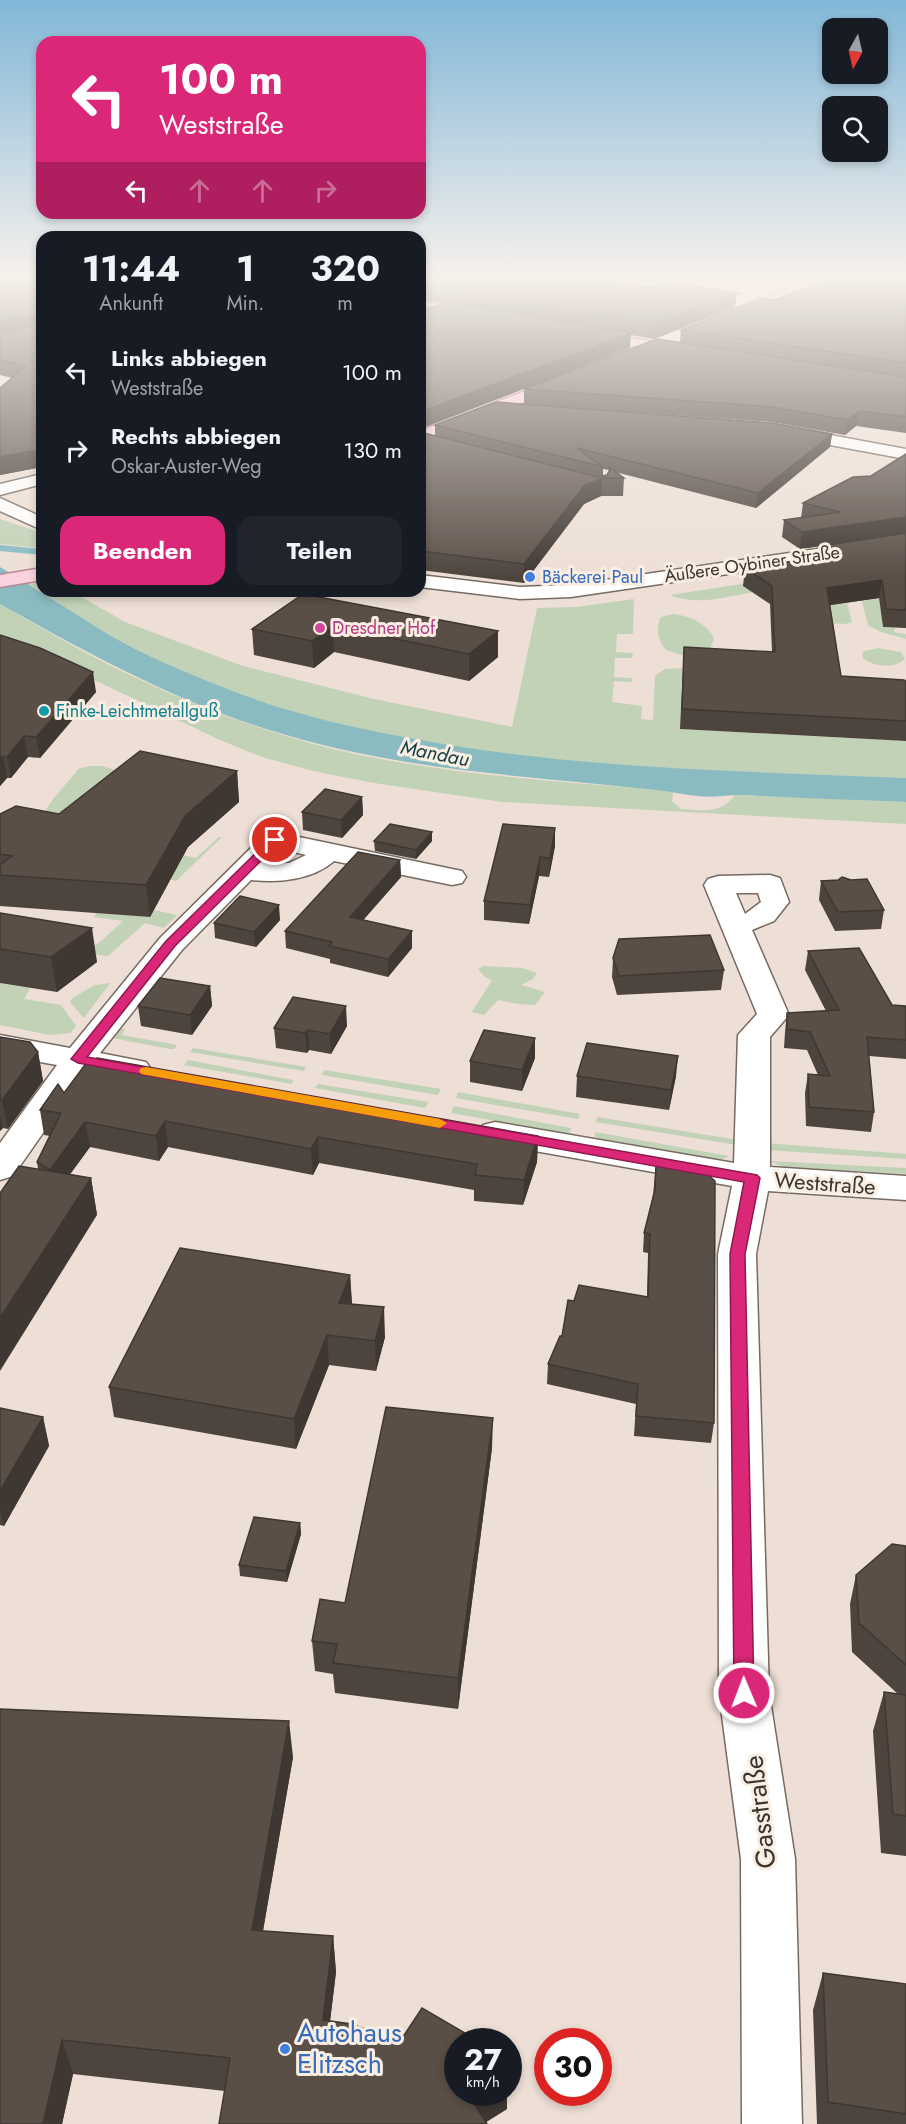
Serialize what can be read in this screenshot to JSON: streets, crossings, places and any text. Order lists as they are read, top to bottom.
{
  "streets": {
    "street": ["Äußere Oybiner Straße", "Weststraße", "Gasstraße"]
  },
  "crossings": [
    ["Weststraße", "Gasstraße"]
  ],
  "water": ["Mandau"],
  "places": [
    "Bäckerei Paul",
    "Dresdner Hof",
    "Finke-Leichtmetallguß",
    "Autohaus Elitzsch"
  ],
  "north": "bottom",
  "page": {
    "turn": ["100 m", "Weststraße"],
    "eta": [
      "11:44",
      "Ankunft",
      "1",
      "Min.",
      "320",
      "m"
    ],
    "list": [
      {
        "name": "Links abbiegen",
        "note": "Weststraße",
        "value": "100 m"
      },
      {
        "name": "Rechts abbiegen",
        "note": "Oskar-Auster-Weg",
        "value": "130 m"
      }
    ],
    "buttons": ["Beenden", "Teilen"],
    "speed": "27 km/h",
    "limit": "30"
  }
}
